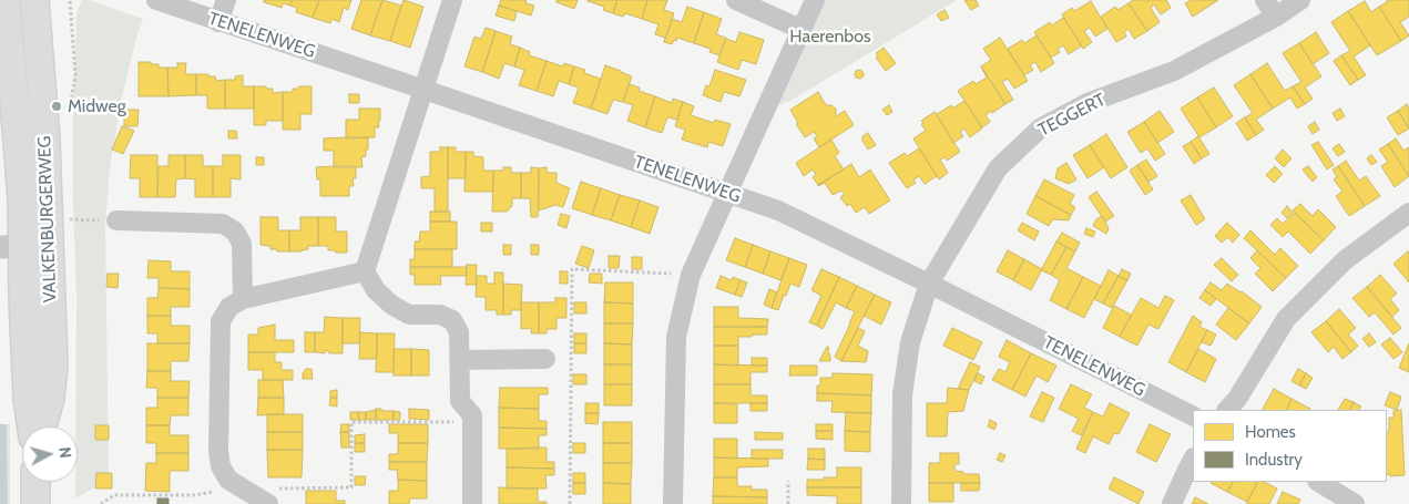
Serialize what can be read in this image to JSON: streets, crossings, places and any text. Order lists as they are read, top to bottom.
{
  "streets": {
    "main road": ["VALKENBURGERWEG"],
    "street": ["TENELENWEG", "TEGGERT"]
  },
  "crossings": [
    ["TENELENWEG", "TEGGERT"]
  ],
  "parks": ["Haerenbos"],
  "places": ["Midweg"],
  "legend": ["Homes", "Industry"],
  "north": "right"
}
